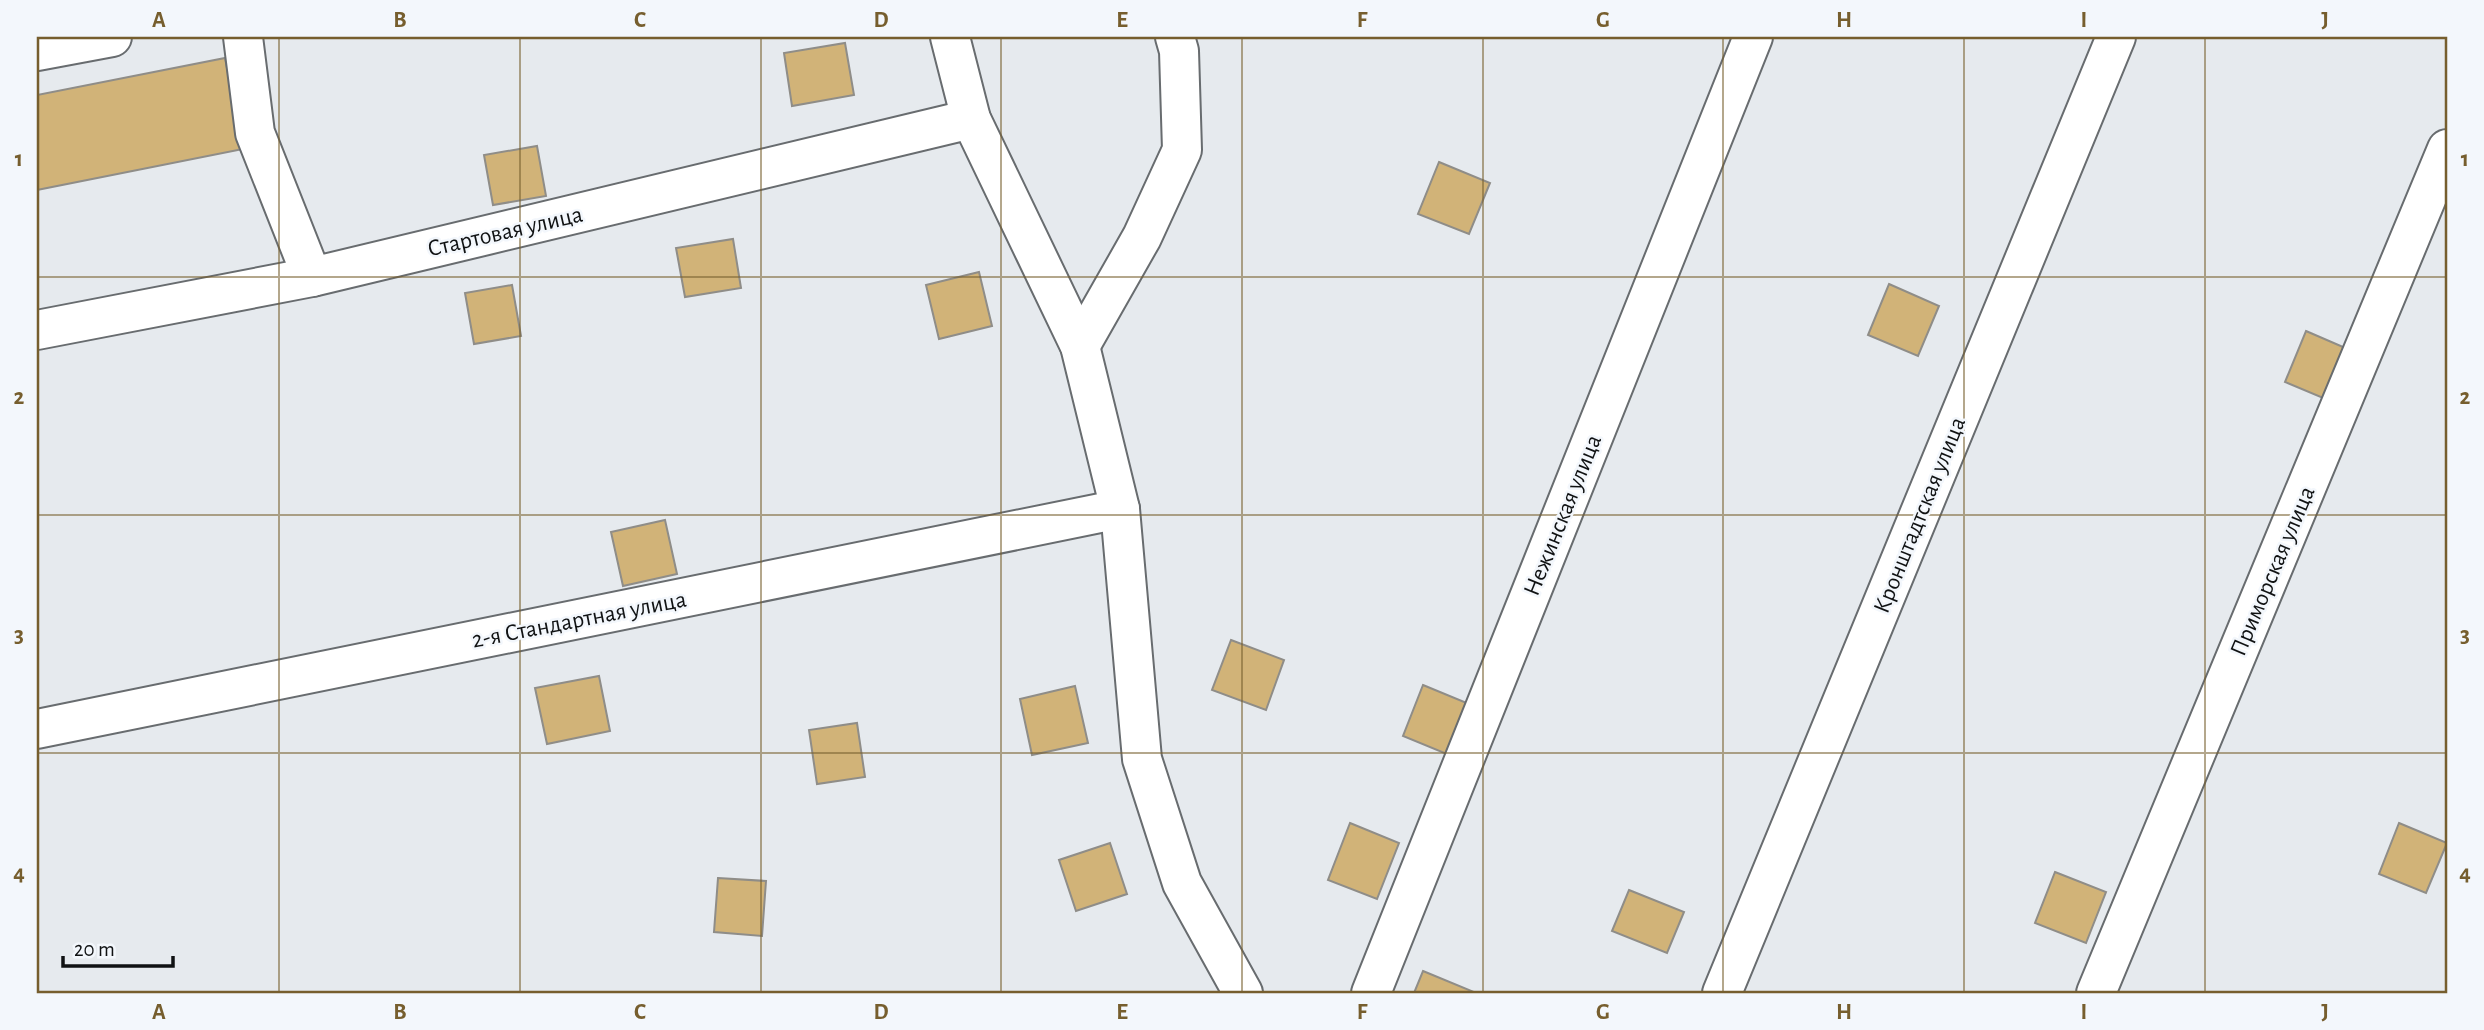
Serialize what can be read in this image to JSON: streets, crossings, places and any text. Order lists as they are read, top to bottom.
{
  "streets": {
    "street": [
      "Стартовая улица",
      "Нежинская улица",
      "Кронштадтская улица",
      "Приморская улица",
      "2-я Стандартная улица"
    ]
  },
  "scale_bar": "20 m",
  "grid": {
    "columns": [
      "A",
      "B",
      "C",
      "D",
      "E",
      "F",
      "G",
      "H",
      "I",
      "J"
    ],
    "rows": [
      "1",
      "2",
      "3",
      "4"
    ]
  }
}
